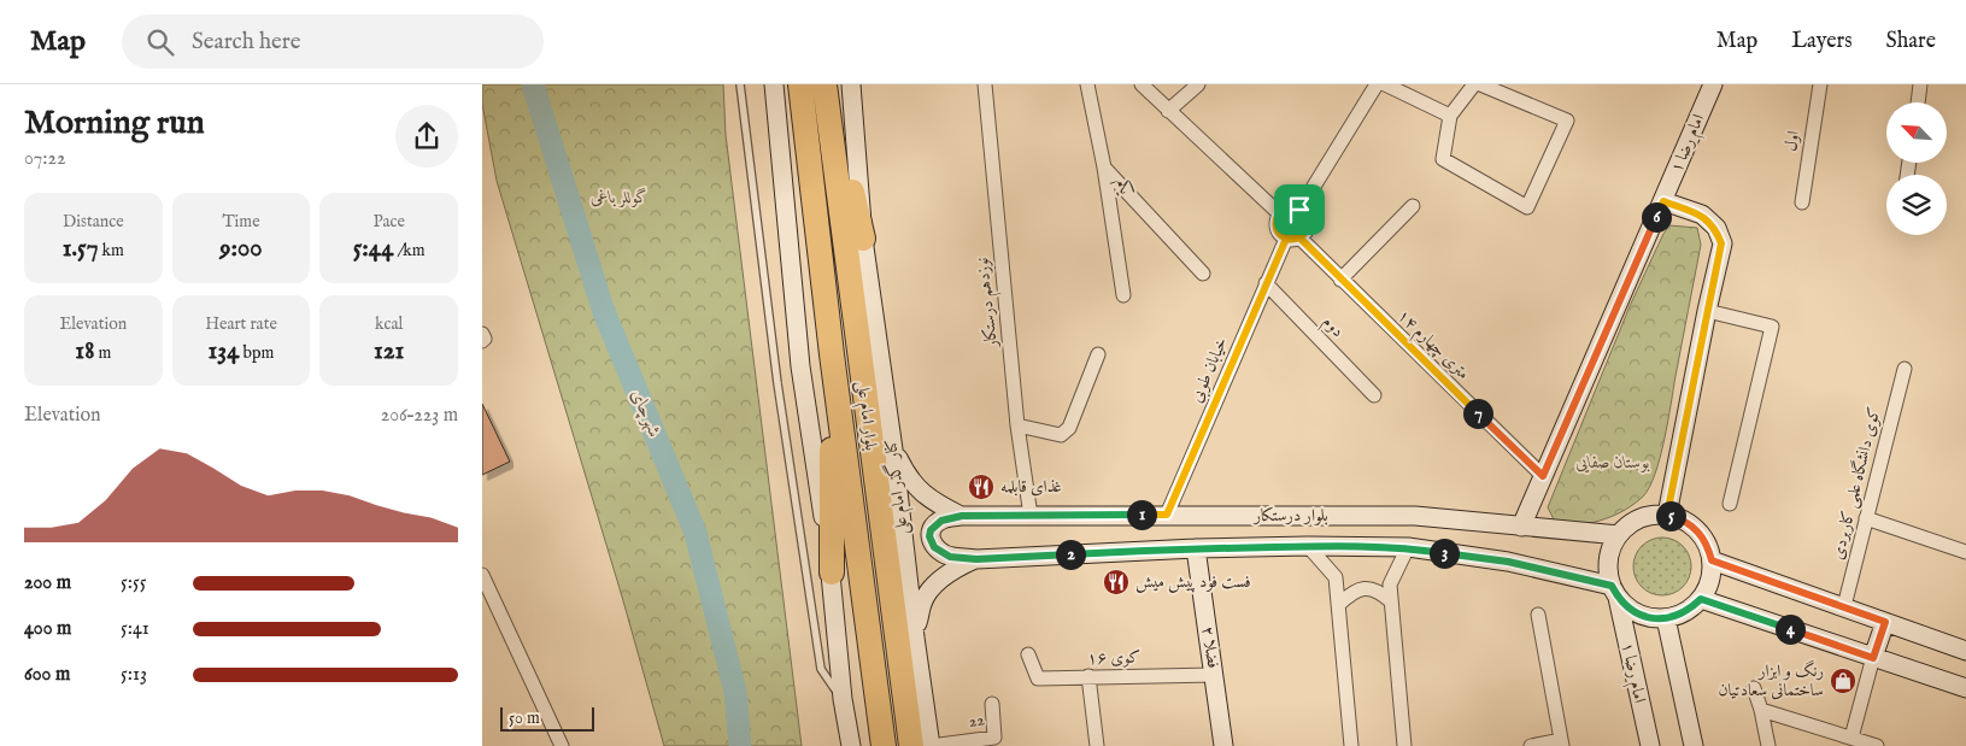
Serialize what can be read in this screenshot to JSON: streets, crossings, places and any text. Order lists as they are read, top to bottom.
{
  "streets": {
    "highway": ["بلوار امام علی"],
    "main road": [
      "امام رضا ۱",
      "کنار گذر امام علی",
      "بلوار درستکار",
      "فضلا ۲"
    ],
    "street": [
      "اول",
      "یکم",
      "نوزدهم درستکار",
      "دوم",
      "۱۴ متری چهارم",
      "خیابان طوبی",
      "کوی دانشگاه علمی کاربردی",
      "کوی ۱۶",
      "22"
    ]
  },
  "crossings": [
    ["امام رضا ۱", "۱۴ متری چهارم"],
    ["امام رضا ۱", "بلوار درستکار"],
    ["نوزدهم درستکار", "بلوار درستکار"],
    ["دوم", "خیابان طوبی"],
    ["۱۴ متری چهارم", "خیابان طوبی"],
    ["خیابان طوبی", "بلوار درستکار"],
    ["کنار گذر امام علی", "22"],
    ["بلوار درستکار", "فضلا ۲"],
    ["فضلا ۲", "کوی ۱۶"]
  ],
  "water": ["شهرچای"],
  "parks": ["گوللر باغی", "بوستان صفایی"],
  "places": {
    "restaurant": ["غذای قابلمه", "فست فود پیش میش"],
    "shop": ["رنگ و ابزار ساختمانی سعادتیان"]
  },
  "scale_bar": "50 m",
  "north": "top left",
  "page": {
    "header": "Map",
    "search": "Search here",
    "nav": ["Map", "Layers", "Share"],
    "heading": ["Morning run", "07:22"],
    "stats": [
      ["Distance", "1.57 km"],
      ["Time", "9:00"],
      ["Pace", "5:44 /km"],
      ["Elevation", "18 m"],
      ["Heart rate", "134 bpm"],
      ["kcal", "121"]
    ],
    "pins": [
      "6",
      "7",
      "1",
      "5",
      "3",
      "2",
      "4"
    ],
    "chart": ["Elevation", "206–223 m"],
    "list": [
      {
        "name": "200 m",
        "note": "5:55"
      },
      {
        "name": "400 m",
        "note": "5:41"
      },
      {
        "name": "600 m",
        "note": "5:13"
      }
    ],
    "scale": "50 m"
  }
}
